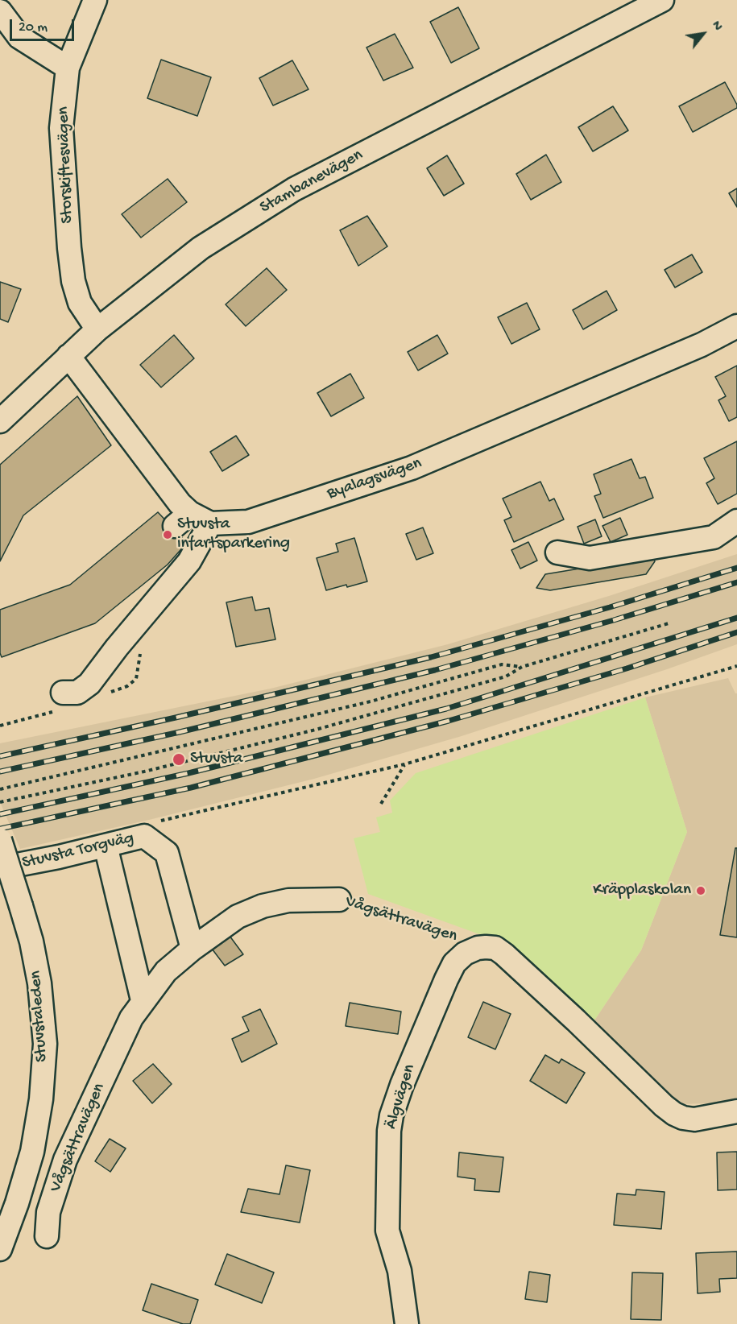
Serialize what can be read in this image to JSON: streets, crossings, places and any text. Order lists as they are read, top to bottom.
{
  "streets": {
    "street": [
      "Storskiftesvägen",
      "Stambanevägen",
      "Byalagsvägen",
      "Stuvsta Torgväg",
      "Vågsättravägen",
      "Stuvstaleden",
      "Älgvägen"
    ]
  },
  "crossings": [
    ["Storskiftesvägen", "Stambanevägen"],
    ["Stambanevägen", "Byalagsvägen"],
    ["Stuvsta Torgväg", "Vågsättravägen"],
    ["Vågsättravägen", "Älgvägen"]
  ],
  "places": ["Stuvsta infartsparkering", "Stuvsta", "Kräpplaskolan"],
  "scale_bar": "20 m",
  "north": "top right"
}
